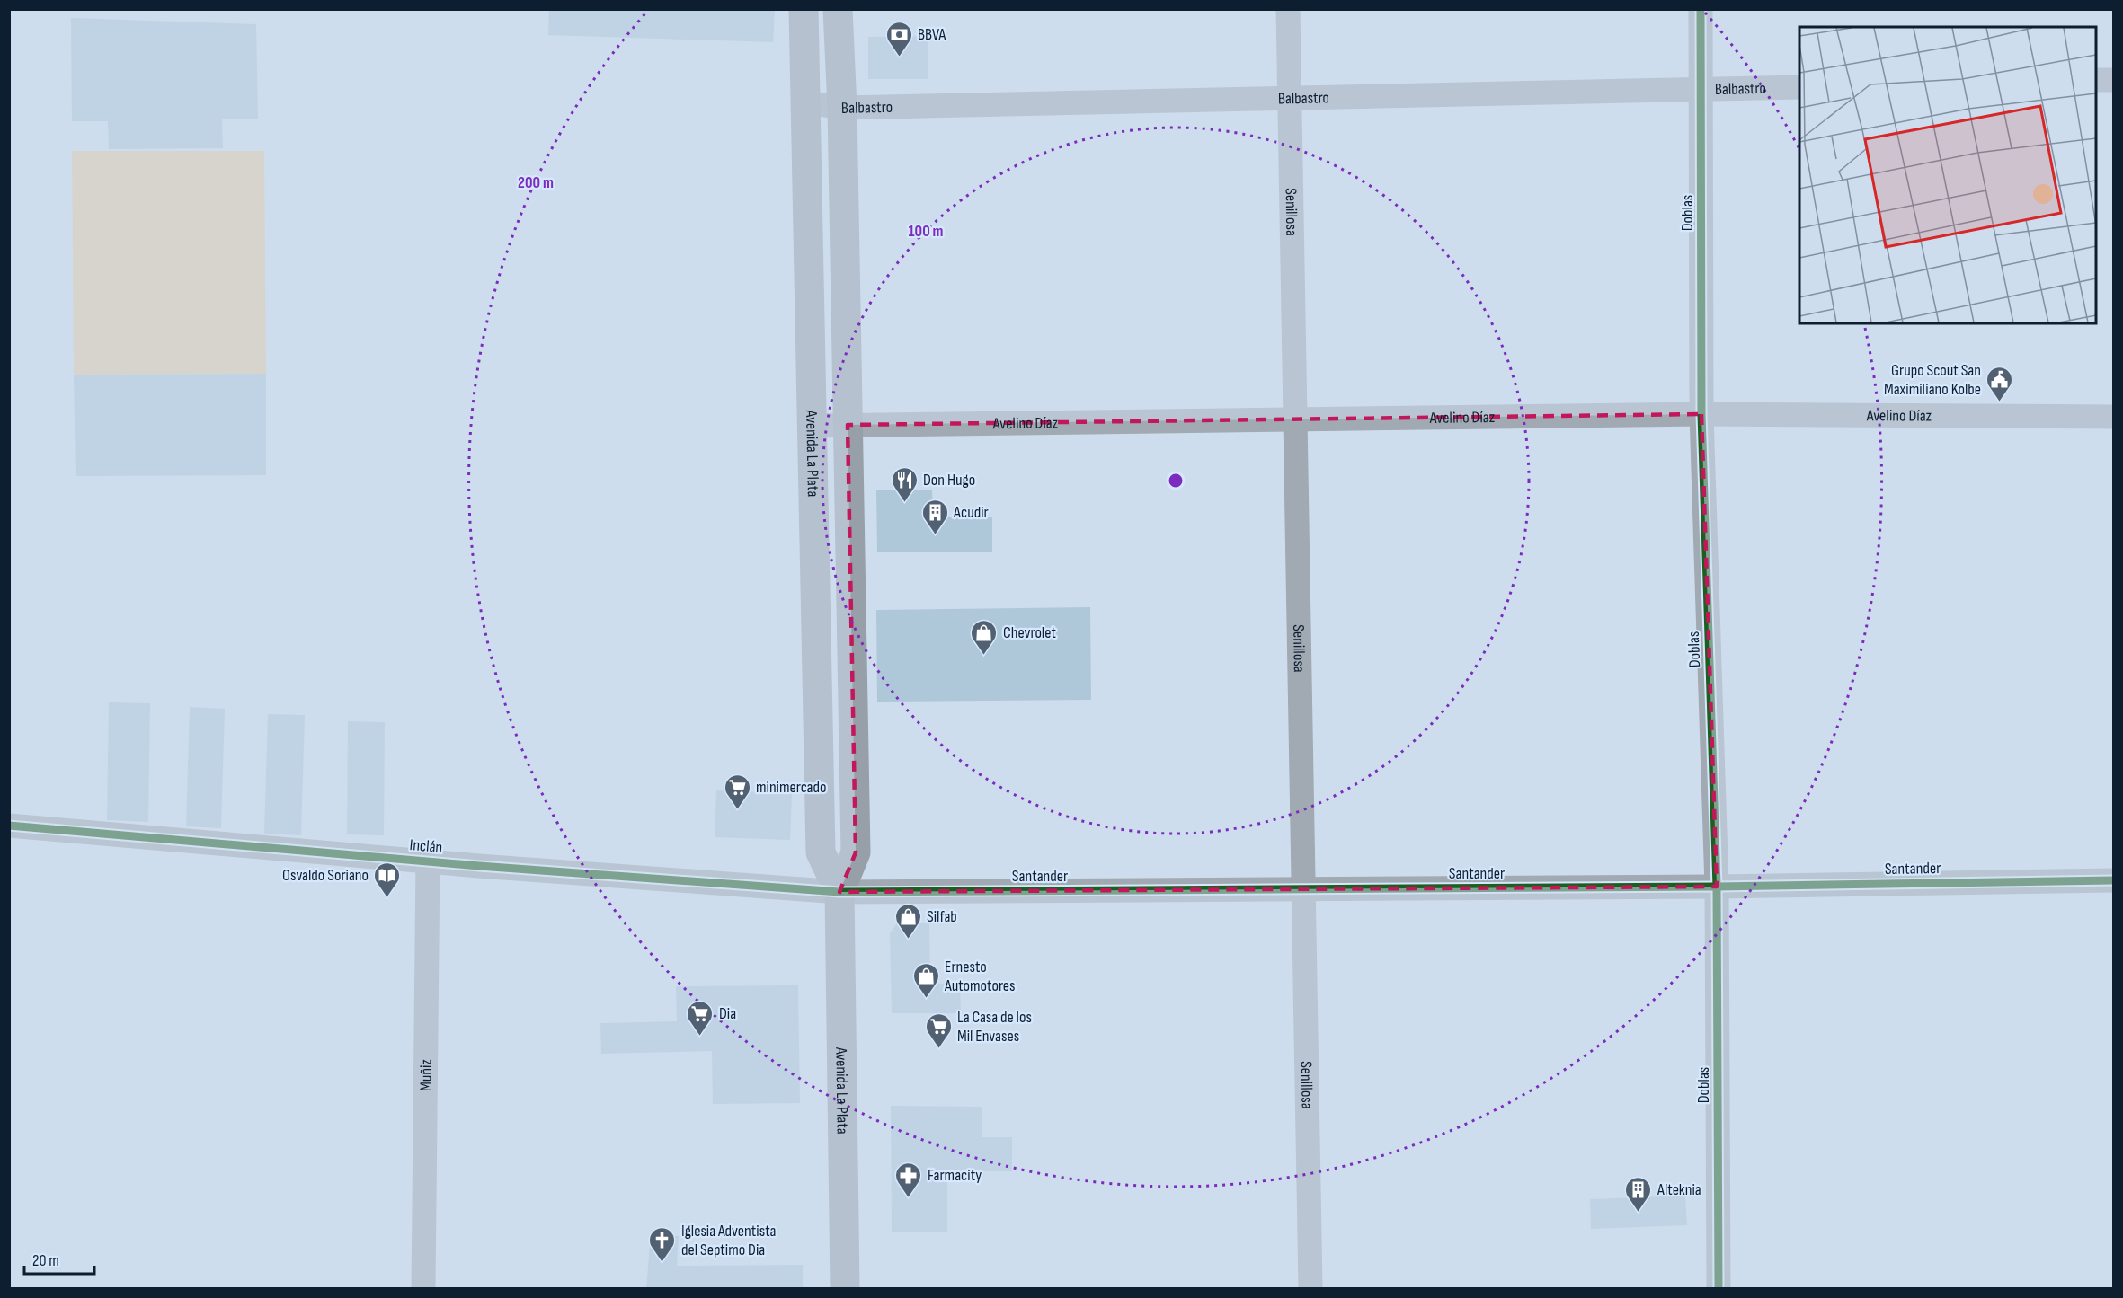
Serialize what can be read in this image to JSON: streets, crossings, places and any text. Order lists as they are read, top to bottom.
{
  "streets": {
    "main road": ["Avenida La Plata"],
    "street": [
      "Balbastro",
      "Senillosa",
      "Doblas",
      "Avelino Díaz",
      "Inclán",
      "Santander",
      "Muñiz"
    ]
  },
  "crossings": [
    ["Balbastro", "Senillosa"],
    ["Balbastro", "Doblas"],
    ["Balbastro", "Avenida La Plata"],
    ["Senillosa", "Avelino Díaz"],
    ["Senillosa", "Santander"],
    ["Doblas", "Avelino Díaz"],
    ["Doblas", "Santander"],
    ["Avelino Díaz", "Avenida La Plata"],
    ["Avenida La Plata", "Inclán"],
    ["Avenida La Plata", "Santander"],
    ["Inclán", "Santander"],
    ["Inclán", "Muñiz"]
  ],
  "places": {
    "bank": ["BBVA"],
    "public building": ["Grupo Scout San Maximiliano Kolbe"],
    "restaurant": ["Don Hugo"],
    "building": ["Acudir", "Alteknia"],
    "shop": ["Chevrolet", "Silfab", "Ernesto Automotores"],
    "supermarket": ["minimercado", "Dia", "La Casa de los Mil Envases"],
    "library": ["Osvaldo Soriano"],
    "pharmacy": ["Farmacity"],
    "church": ["Iglesia Adventista del Septimo Dia"]
  },
  "scale_bar": "20 m",
  "rings": ["200 m", "100 m"]
}
